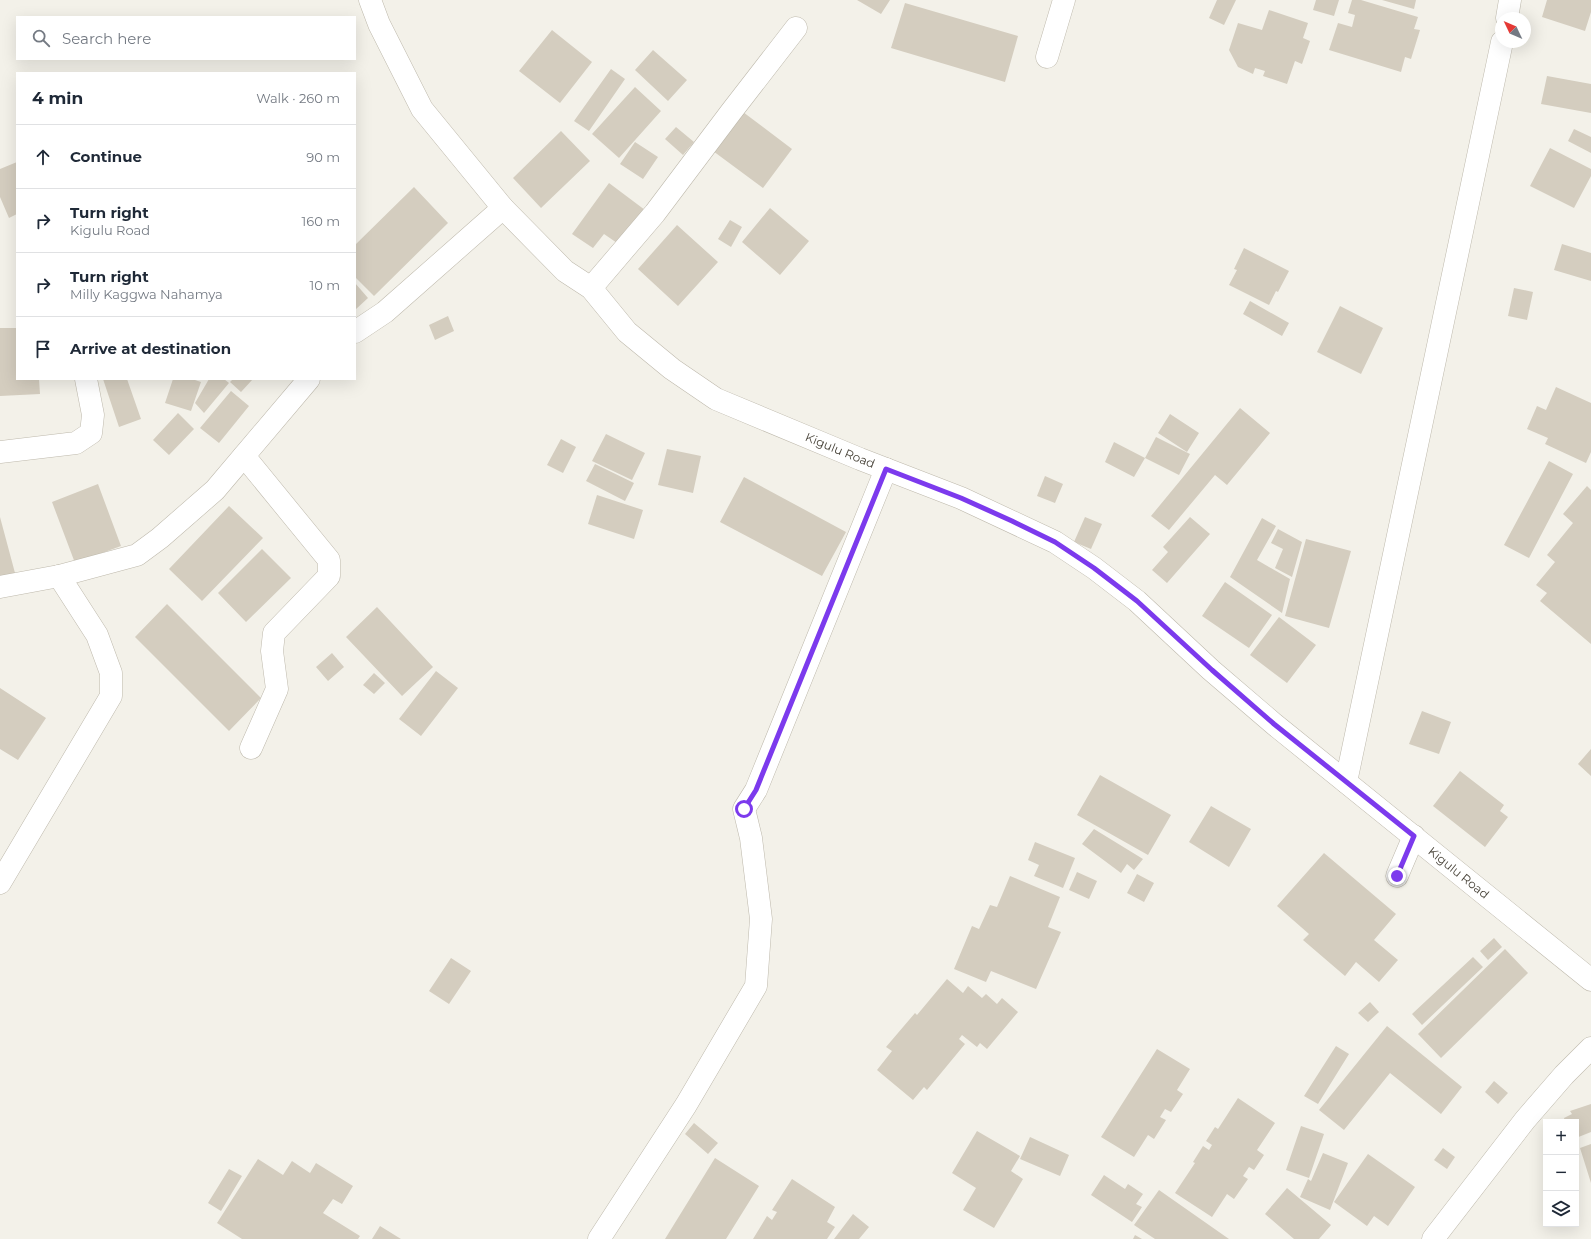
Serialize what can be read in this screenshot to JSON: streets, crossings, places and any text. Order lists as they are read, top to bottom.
{
  "streets": {
    "street": ["Kigulu Road"]
  },
  "north": "top left",
  "page": {
    "search": "Search here",
    "heading": ["4 min", "Walk · 260 m"],
    "list": [
      ["Continue", "90 m"],
      ["Turn right", "Kigulu Road", "160 m"],
      ["Turn right", "Milly Kaggwa Nahamya", "10 m"],
      "Arrive at destination"
    ],
    "map_buttons": ["+", "−"]
  }
}
